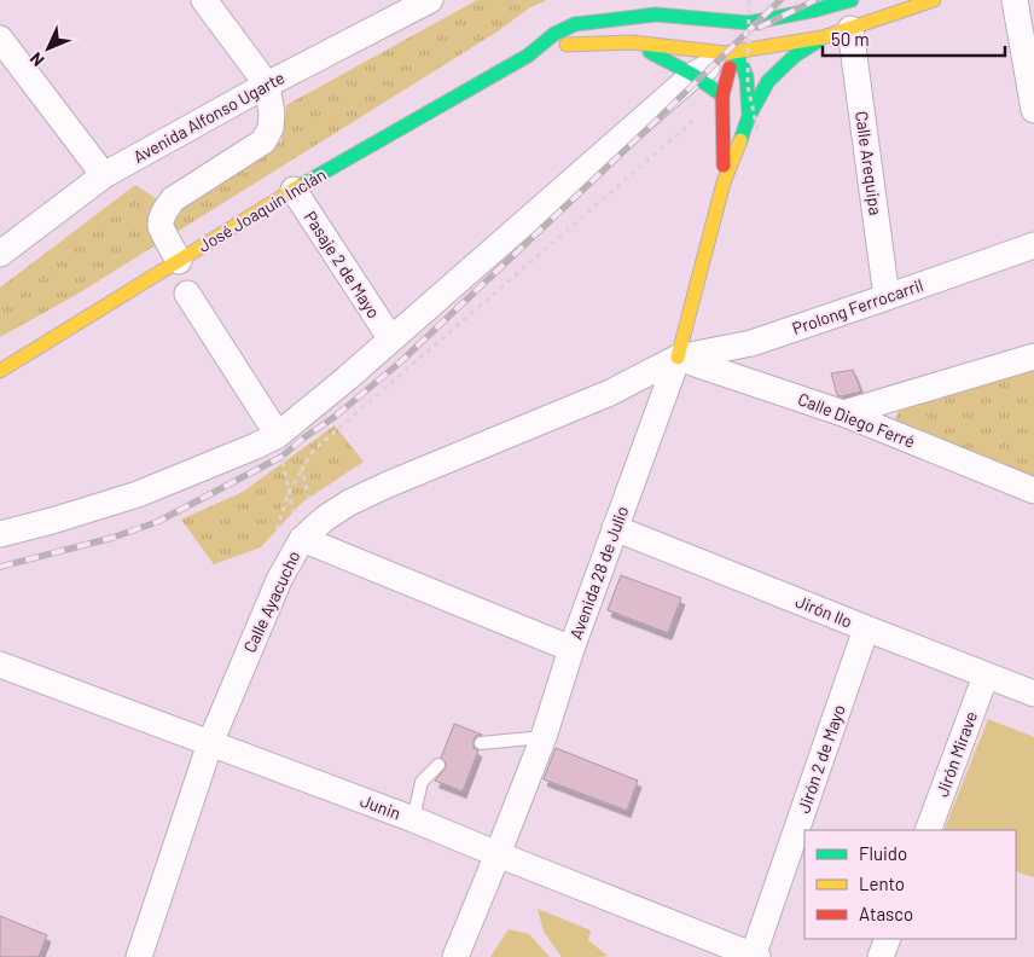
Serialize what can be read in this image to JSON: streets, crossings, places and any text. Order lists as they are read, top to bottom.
{
  "streets": {
    "main road": ["José Joaquín Inclán", "Avenida 28 de Julio"],
    "street": [
      "Avenida Alfonso Ugarte",
      "Calle Arequipa",
      "Pasaje 2 de Mayo",
      "Prolong Ferrocarril",
      "Calle Diego Ferré",
      "Calle Ayacucho",
      "Jirón Ilo",
      "Jirón Mirave",
      "Jirón 2 de Mayo",
      "Junin"
    ]
  },
  "crossings": [
    ["Calle Arequipa", "Prolong Ferrocarril"],
    ["José Joaquín Inclán", "Pasaje 2 de Mayo"],
    ["José Joaquín Inclán", "Avenida 28 de Julio"],
    ["Prolong Ferrocarril", "Calle Diego Ferré"],
    ["Prolong Ferrocarril", "Avenida 28 de Julio"],
    ["Prolong Ferrocarril", "Calle Ayacucho"],
    ["Calle Diego Ferré", "Avenida 28 de Julio"],
    ["Calle Diego Ferré", "Calle Ayacucho"],
    ["Avenida 28 de Julio", "Calle Ayacucho"],
    ["Avenida 28 de Julio", "Jirón Ilo"],
    ["Avenida 28 de Julio", "Junin"],
    ["Calle Ayacucho", "Junin"],
    ["Jirón Ilo", "Jirón Mirave"],
    ["Jirón Ilo", "Jirón 2 de Mayo"],
    ["Jirón 2 de Mayo", "Junin"]
  ],
  "legend": ["Fluido", "Lento", "Atasco"],
  "scale_bar": "50 m",
  "north": "bottom left"
}
